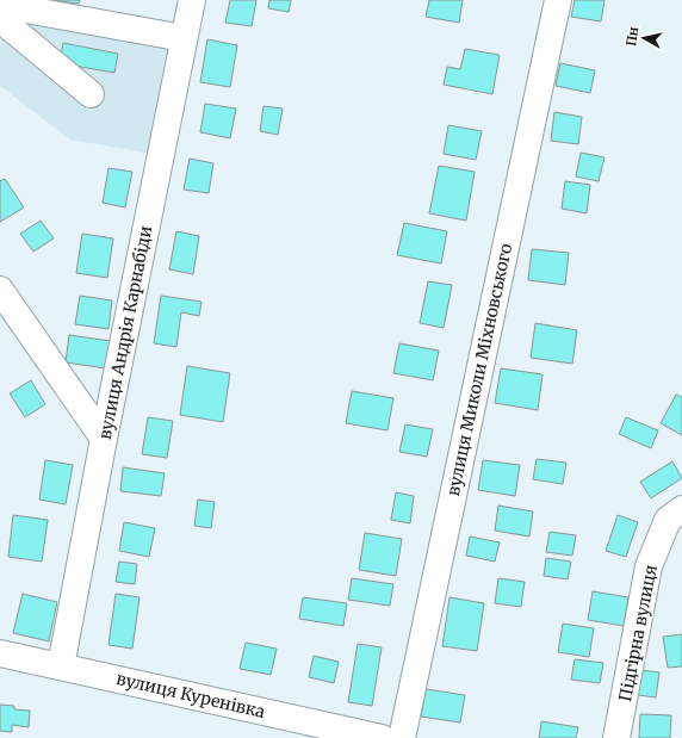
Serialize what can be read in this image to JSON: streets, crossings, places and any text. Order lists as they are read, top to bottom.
{
  "streets": {
    "street": [
      "вулиця Андрія Карнабіди",
      "вулиця Миколи Міхновського",
      "Підгірна вулиця",
      "вулиця Куренівка"
    ]
  },
  "crossings": [
    ["вулиця Андрія Карнабіди", "вулиця Куренівка"]
  ],
  "north": "left"
}
